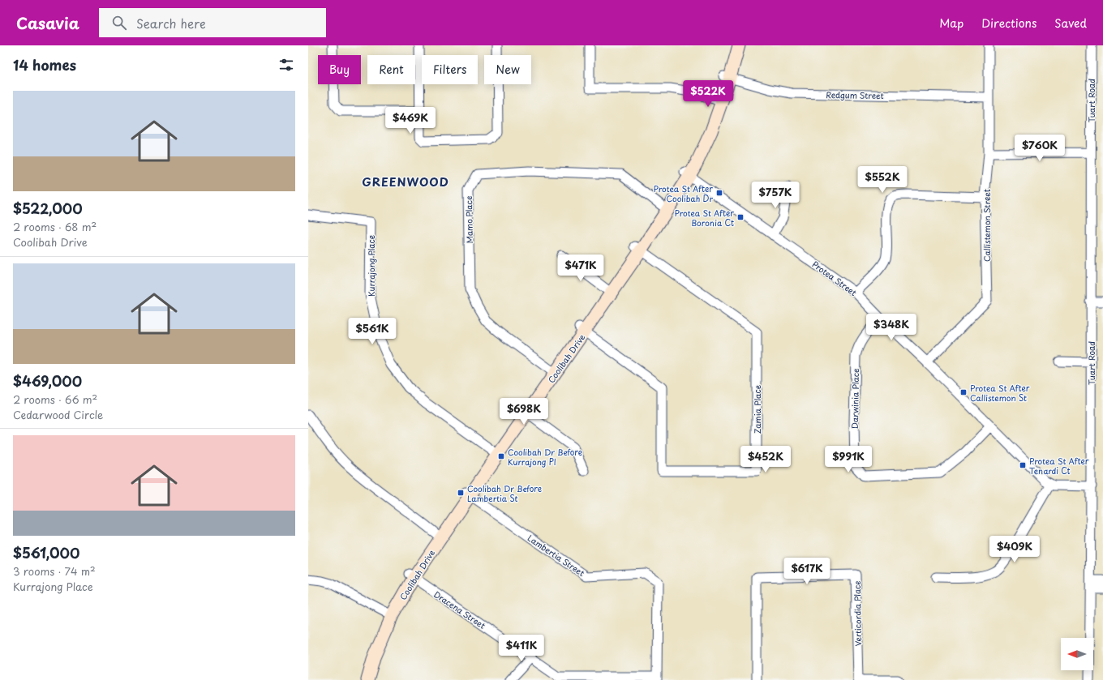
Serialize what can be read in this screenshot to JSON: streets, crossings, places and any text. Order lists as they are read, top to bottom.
{
  "streets": {
    "main road": ["Coolibah Drive"],
    "street": [
      "Redgum Street",
      "Tuart Road",
      "Mamo Place",
      "Callistemon Street",
      "Kurrajong Place",
      "Protea Street",
      "Darwinia Place",
      "Zamia Place",
      "Lambertia Street",
      "Dracena Street",
      "Verticordia Place"
    ]
  },
  "crossings": [
    ["Redgum Street", "Callistemon Street"],
    ["Redgum Street", "Coolibah Drive"],
    ["Mamo Place", "Coolibah Drive"],
    ["Callistemon Street", "Protea Street"],
    ["Kurrajong Place", "Coolibah Drive"],
    ["Protea Street", "Coolibah Drive"],
    ["Protea Street", "Darwinia Place"],
    ["Coolibah Drive", "Zamia Place"],
    ["Coolibah Drive", "Lambertia Street"],
    ["Coolibah Drive", "Dracena Street"],
    ["Lambertia Street", "Dracena Street"]
  ],
  "districts": ["GREENWOOD"],
  "places": {
    "transit": [
      "Protea St After Coolibah Dr",
      "Protea St After Boronia Ct",
      "Protea St After Callistemon St",
      "Coolibah Dr Before Kurrajong Pl",
      "Protea St After Tenardi Ct",
      "Coolibah Dr Before Lambertia St"
    ]
  },
  "north": "left",
  "page": {
    "header": "Casavia",
    "search": "Search here",
    "nav": ["Map", "Directions", "Saved"],
    "heading": "14 homes",
    "chip": [
      "Buy",
      "Rent",
      "Filters",
      "New"
    ],
    "price": [
      "$522K",
      "$469K",
      "$760K",
      "$552K",
      "$757K",
      "$471K",
      "$348K",
      "$561K",
      "$698K",
      "$452K",
      "$991K",
      "$409K",
      "$617K",
      "$411K"
    ],
    "list": [
      {
        "name": "$522,000",
        "note": "2 rooms · 68 m² · Coolibah Drive"
      },
      {
        "name": "$469,000",
        "note": "2 rooms · 66 m² · Cedarwood Circle"
      },
      {
        "name": "$561,000",
        "note": "3 rooms · 74 m² · Kurrajong Place"
      }
    ]
  }
}
